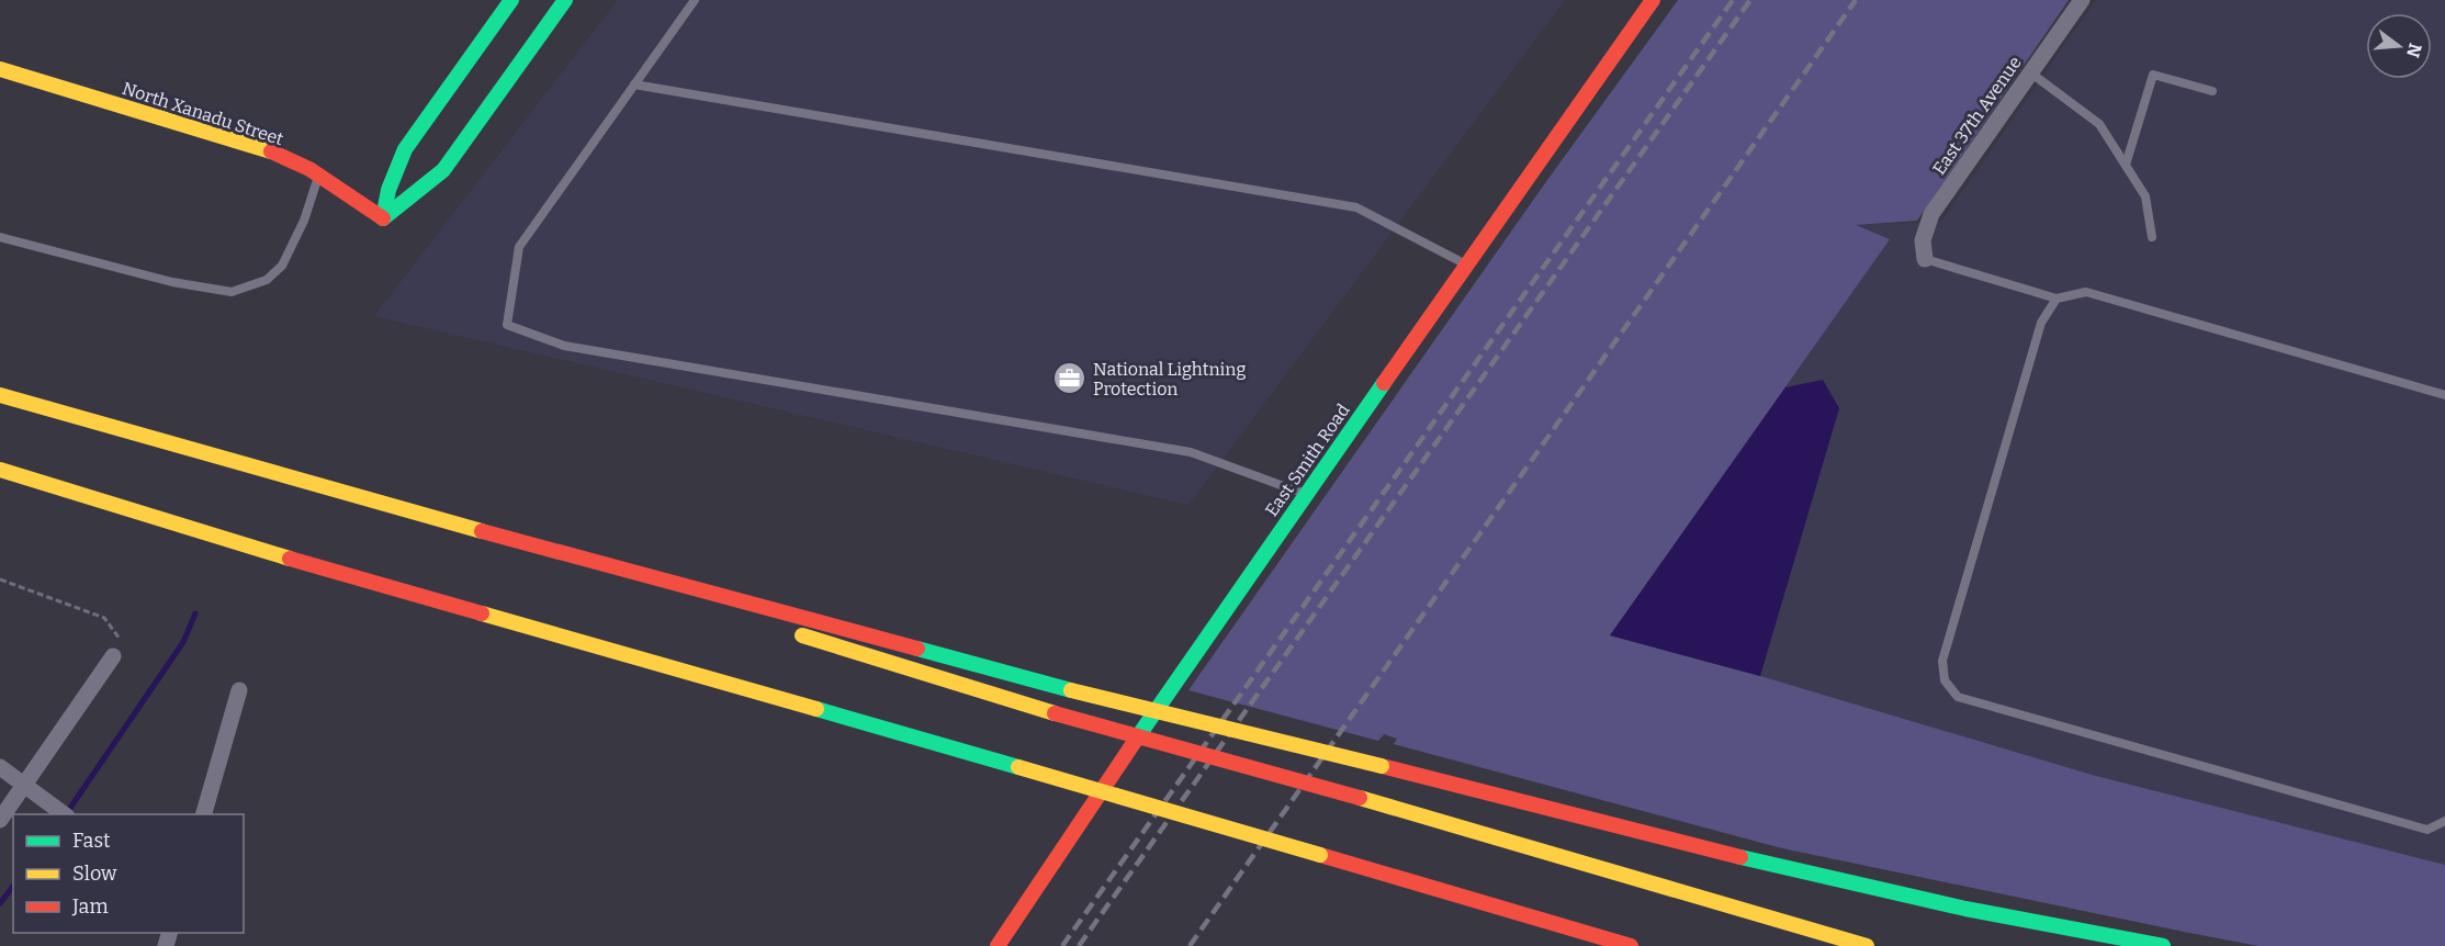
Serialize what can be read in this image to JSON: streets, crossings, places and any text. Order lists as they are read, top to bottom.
{
  "streets": {
    "main road": ["North Xanadu Street", "East Smith Road"],
    "street": ["East 37th Avenue"]
  },
  "places": {
    "office": ["National Lightning Protection"]
  },
  "legend": ["Fast", "Slow", "Jam"],
  "north": "right"
}
